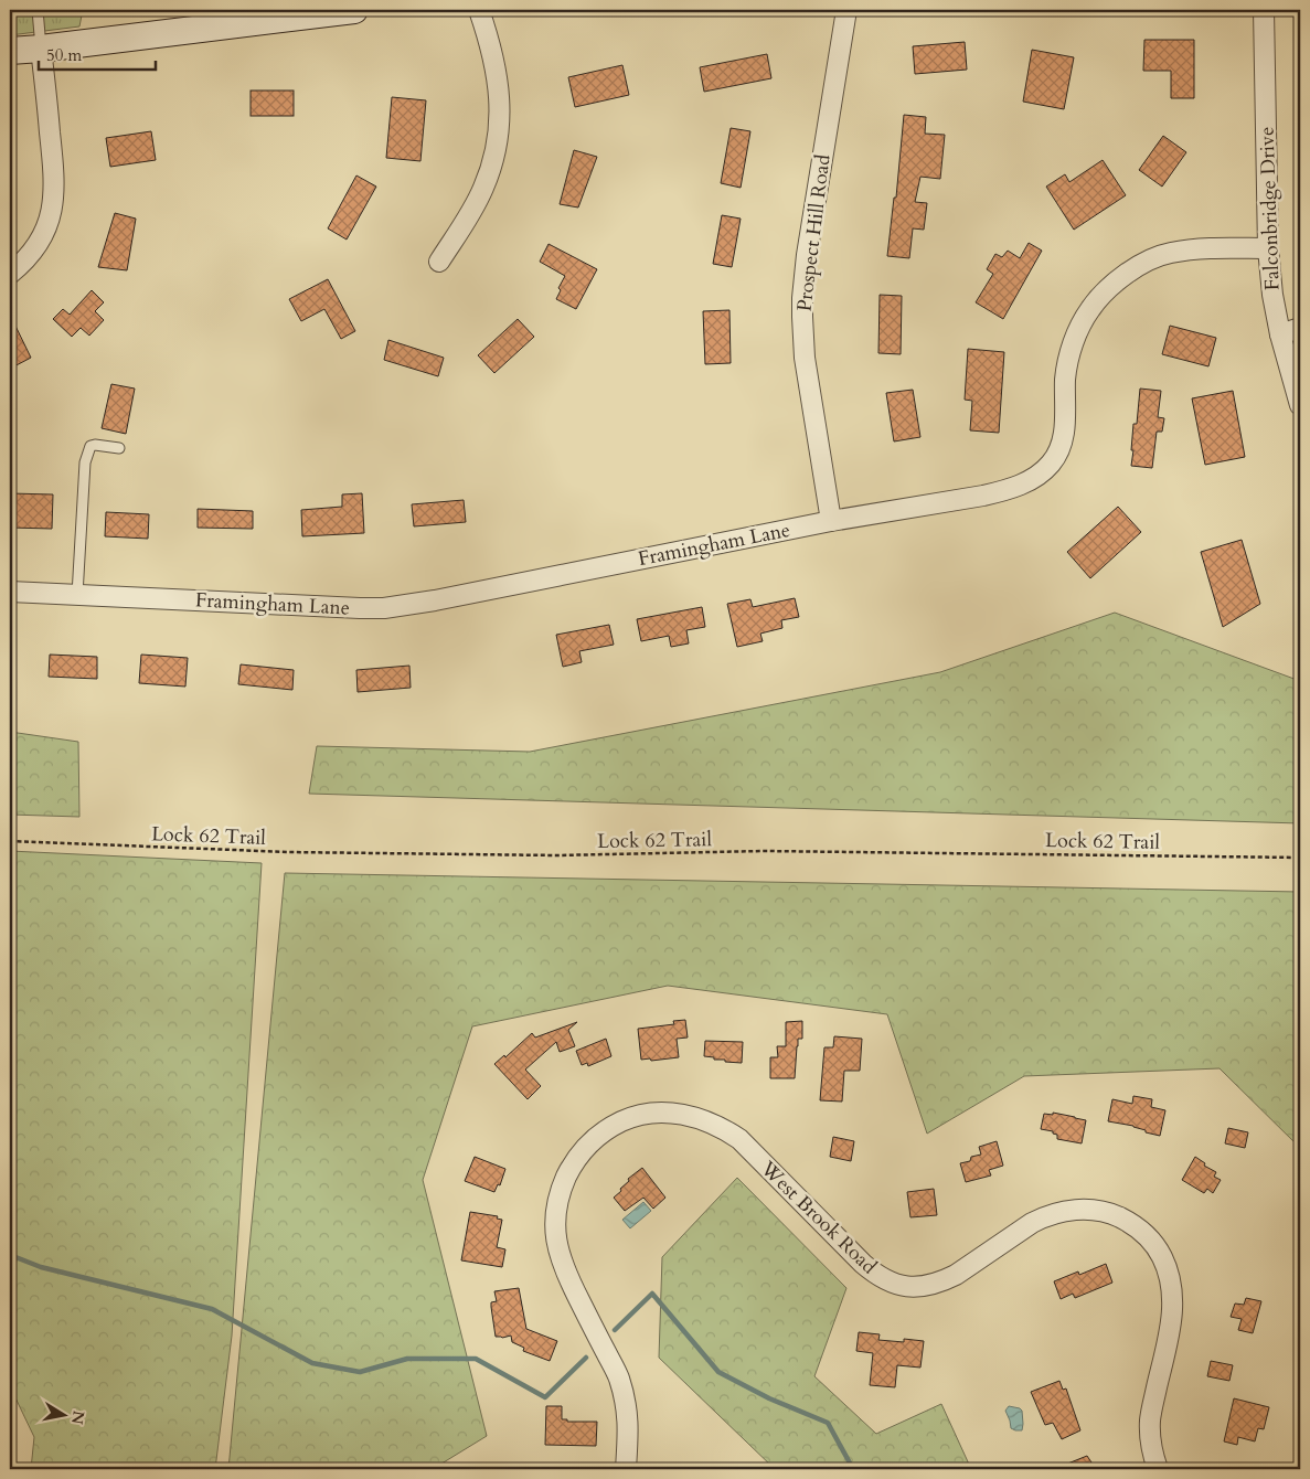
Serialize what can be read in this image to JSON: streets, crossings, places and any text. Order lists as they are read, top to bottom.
{
  "streets": {
    "street": [
      "Falconbridge Drive",
      "Prospect Hill Road",
      "Framingham Lane",
      "West Brook Road"
    ],
    "path": ["Lock 62 Trail"]
  },
  "crossings": [
    ["Falconbridge Drive", "Framingham Lane"],
    ["Prospect Hill Road", "Framingham Lane"]
  ],
  "scale_bar": "50 m",
  "north": "right"
}
